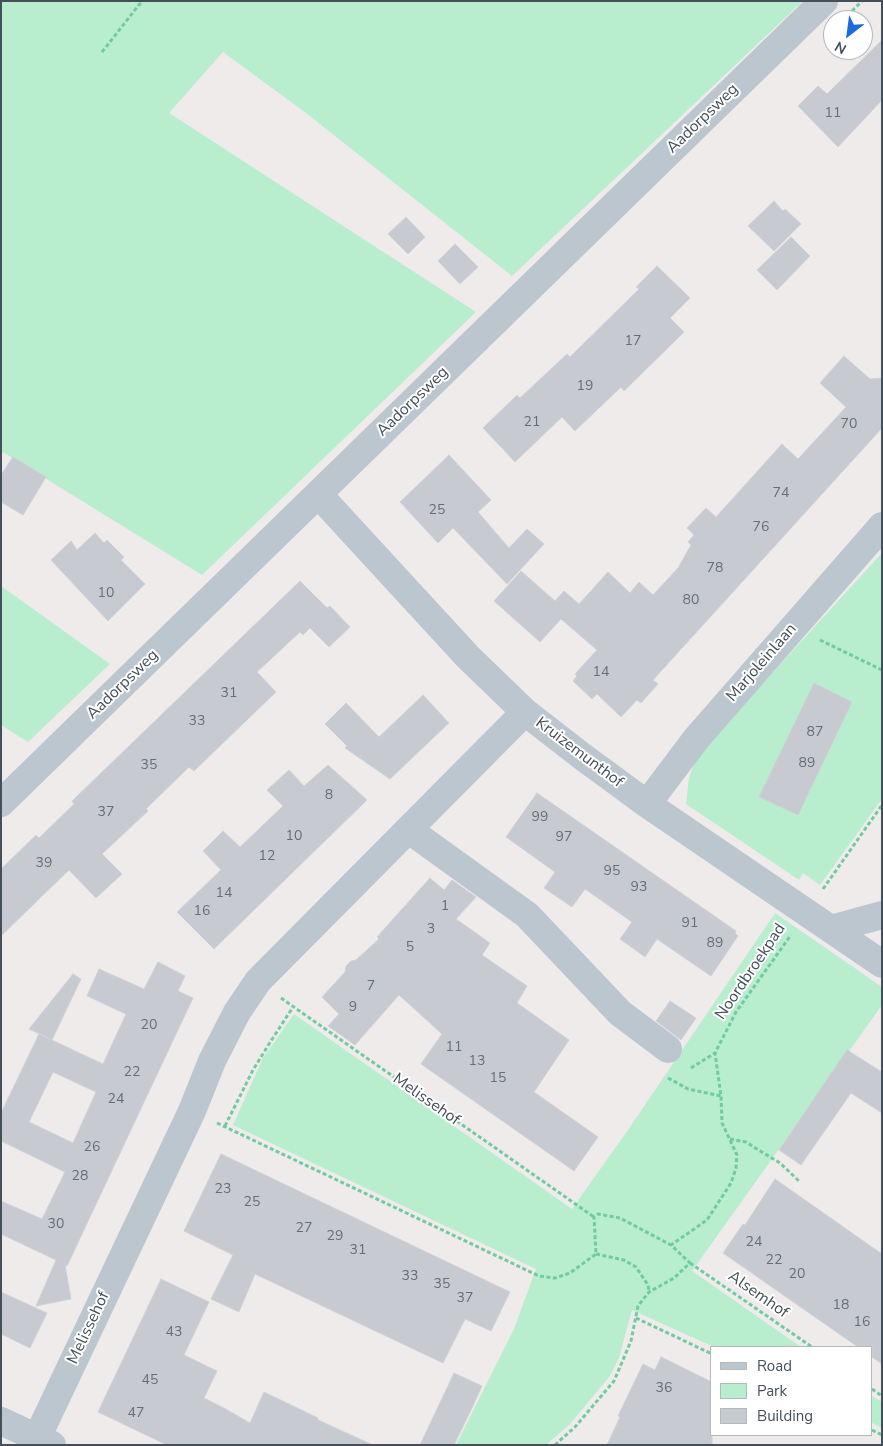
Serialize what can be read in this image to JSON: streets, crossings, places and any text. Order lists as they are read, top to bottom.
{
  "streets": {
    "street": [
      "Aadorpsweg",
      "Marjoleinlaan",
      "Kruizemunthof",
      "Melissehof"
    ],
    "path": ["Noordbroekpad", "Alsemhof"]
  },
  "crossings": [
    ["Aadorpsweg", "Kruizemunthof"],
    ["Marjoleinlaan", "Kruizemunthof"],
    ["Kruizemunthof", "Noordbroekpad"],
    ["Kruizemunthof", "Melissehof"]
  ],
  "house_numbers": [
    "11",
    "17",
    "19",
    "21",
    "70",
    "74",
    "25",
    "76",
    "78",
    "10",
    "80",
    "14",
    "31",
    "33",
    "87",
    "89",
    "35",
    "8",
    "37",
    "99",
    "10",
    "97",
    "12",
    "39",
    "95",
    "93",
    "14",
    "1",
    "16",
    "91",
    "3",
    "89",
    "5",
    "7",
    "9",
    "20",
    "11",
    "13",
    "22",
    "15",
    "24",
    "26",
    "28",
    "23",
    "25",
    "30",
    "27",
    "29",
    "24",
    "31",
    "22",
    "20",
    "33",
    "35",
    "37",
    "18",
    "16",
    "43",
    "45",
    "36",
    "47"
  ],
  "legend": ["Road", "Park", "Building"],
  "north": "bottom left"
}
